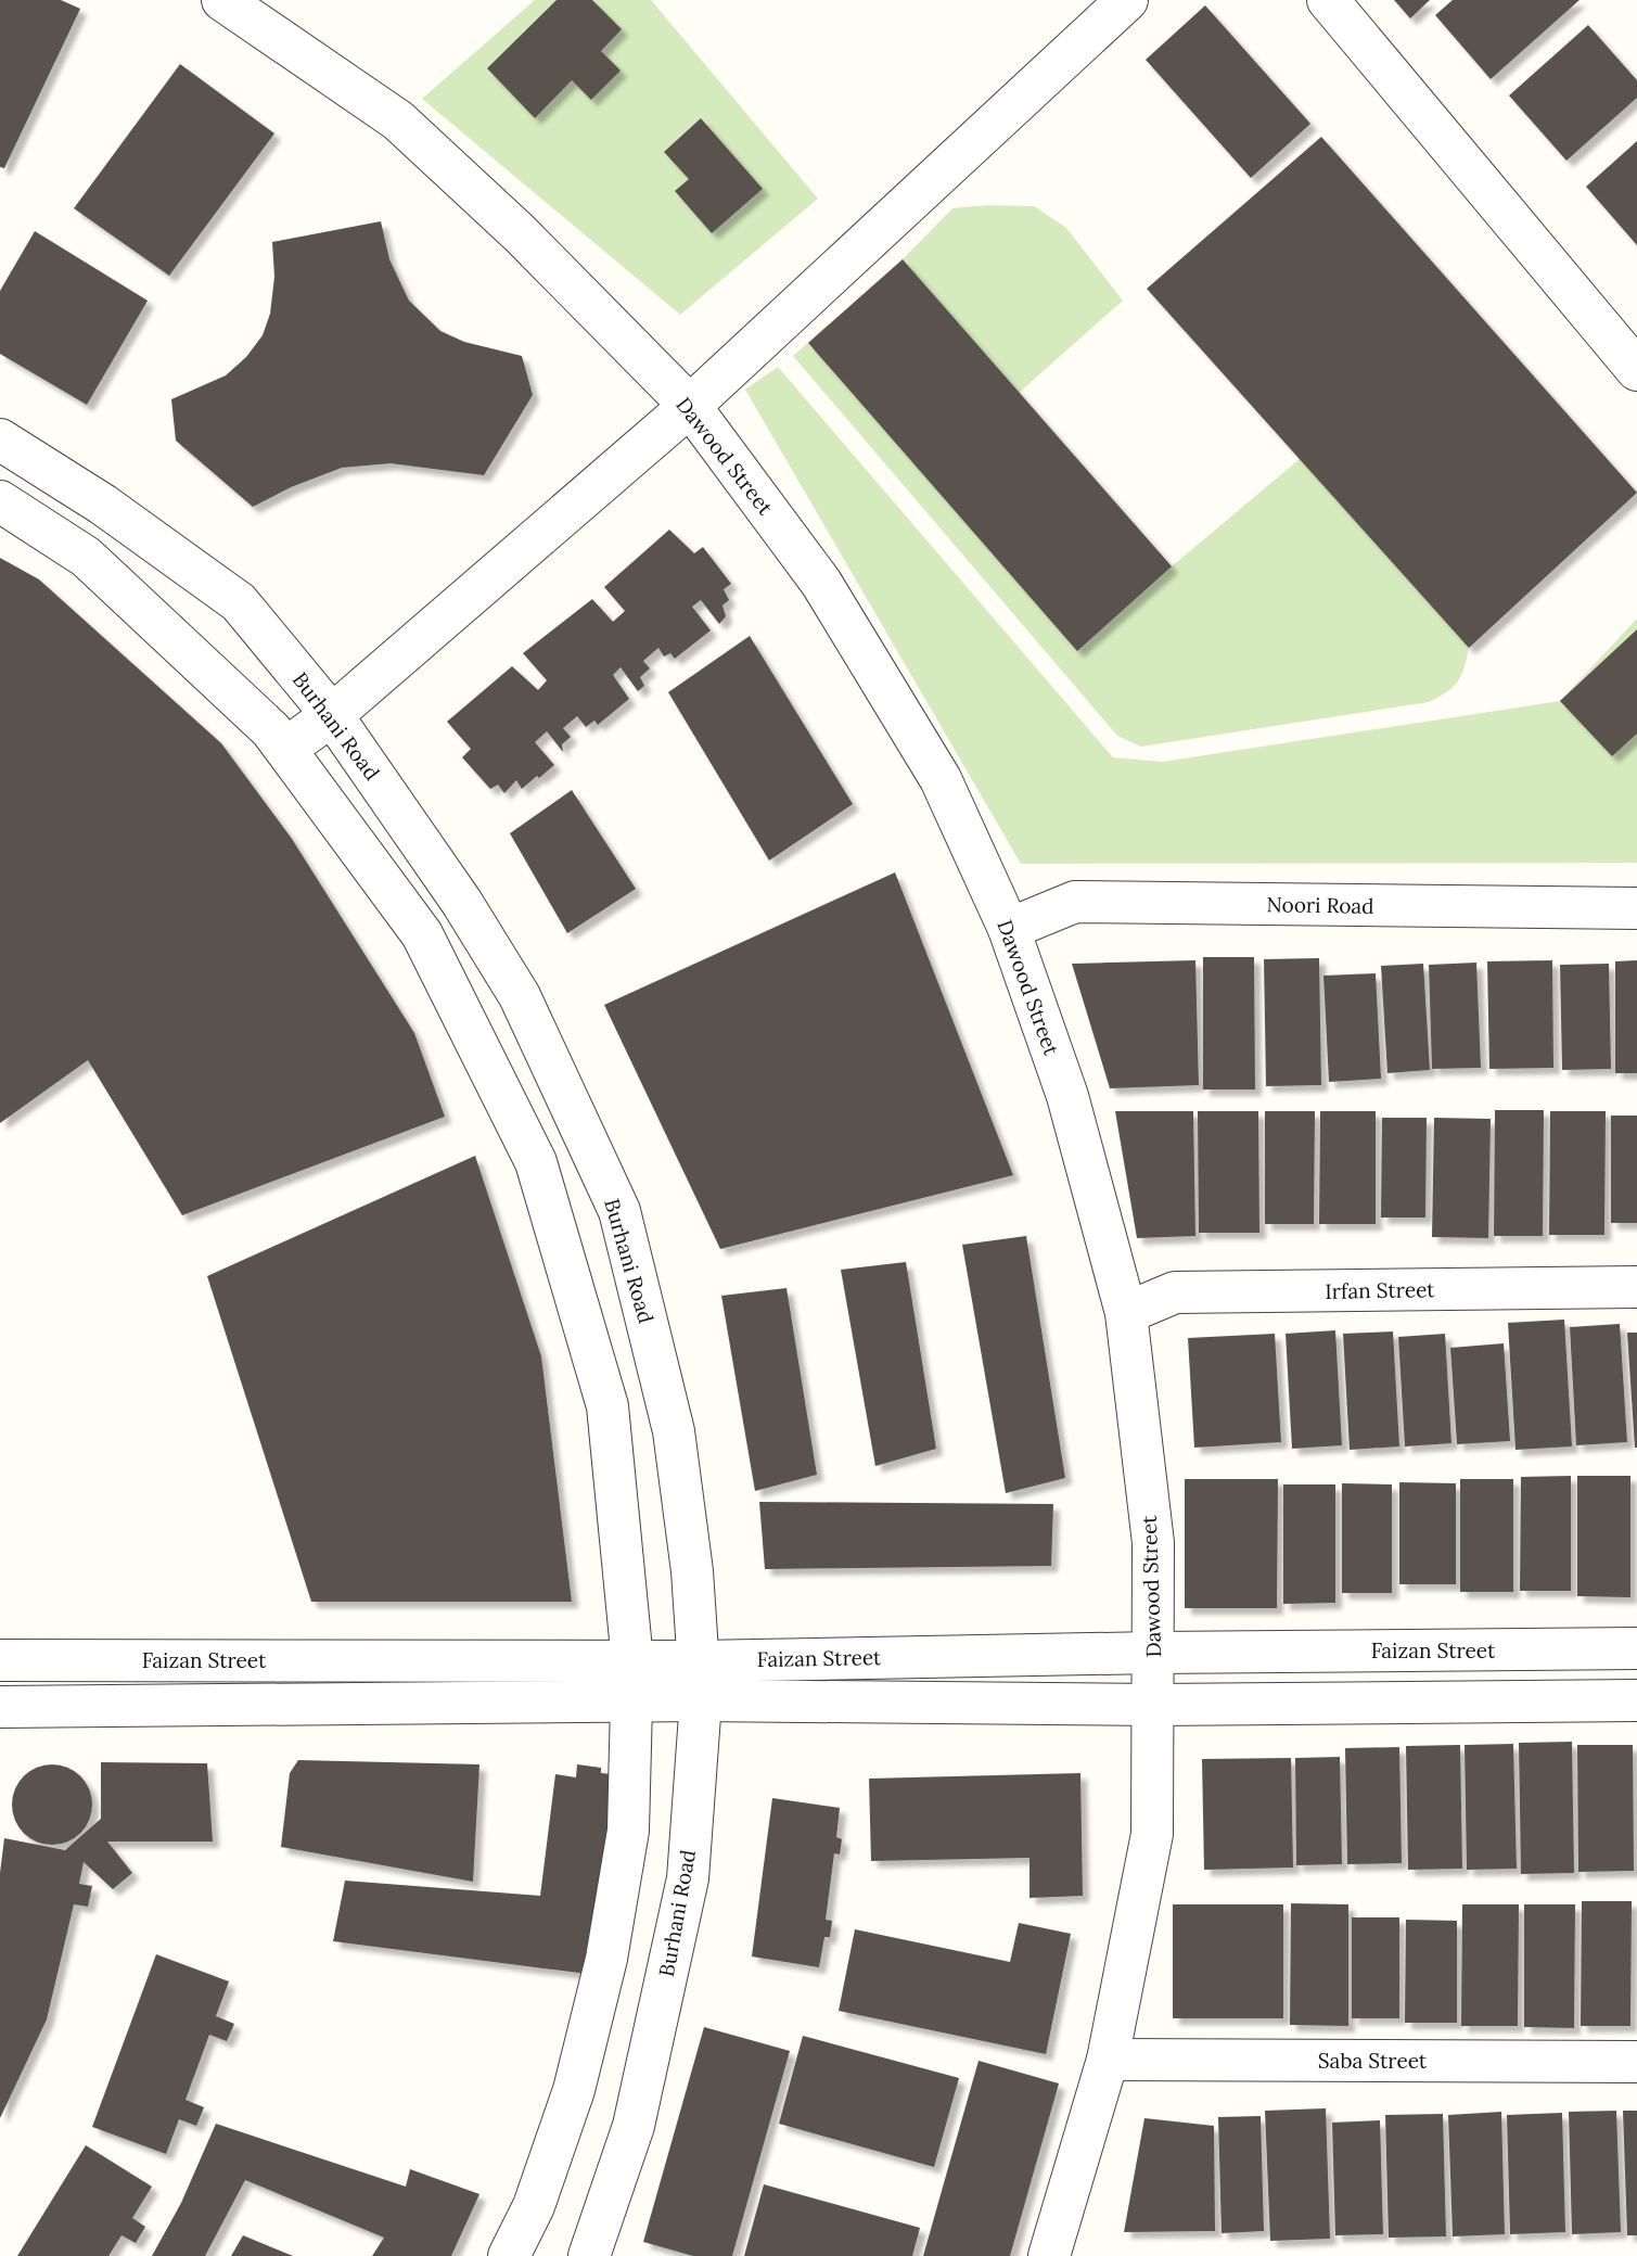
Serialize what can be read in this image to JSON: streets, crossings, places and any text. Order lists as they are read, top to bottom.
{
  "streets": {
    "street": [
      "Dawood Street",
      "Burhani Road",
      "Noori Road",
      "Irfan Street",
      "Faizan Street",
      "Saba Street"
    ]
  },
  "crossings": [
    ["Dawood Street", "Noori Road"],
    ["Dawood Street", "Irfan Street"],
    ["Dawood Street", "Faizan Street"],
    ["Dawood Street", "Saba Street"],
    ["Burhani Road", "Faizan Street"]
  ]
}
